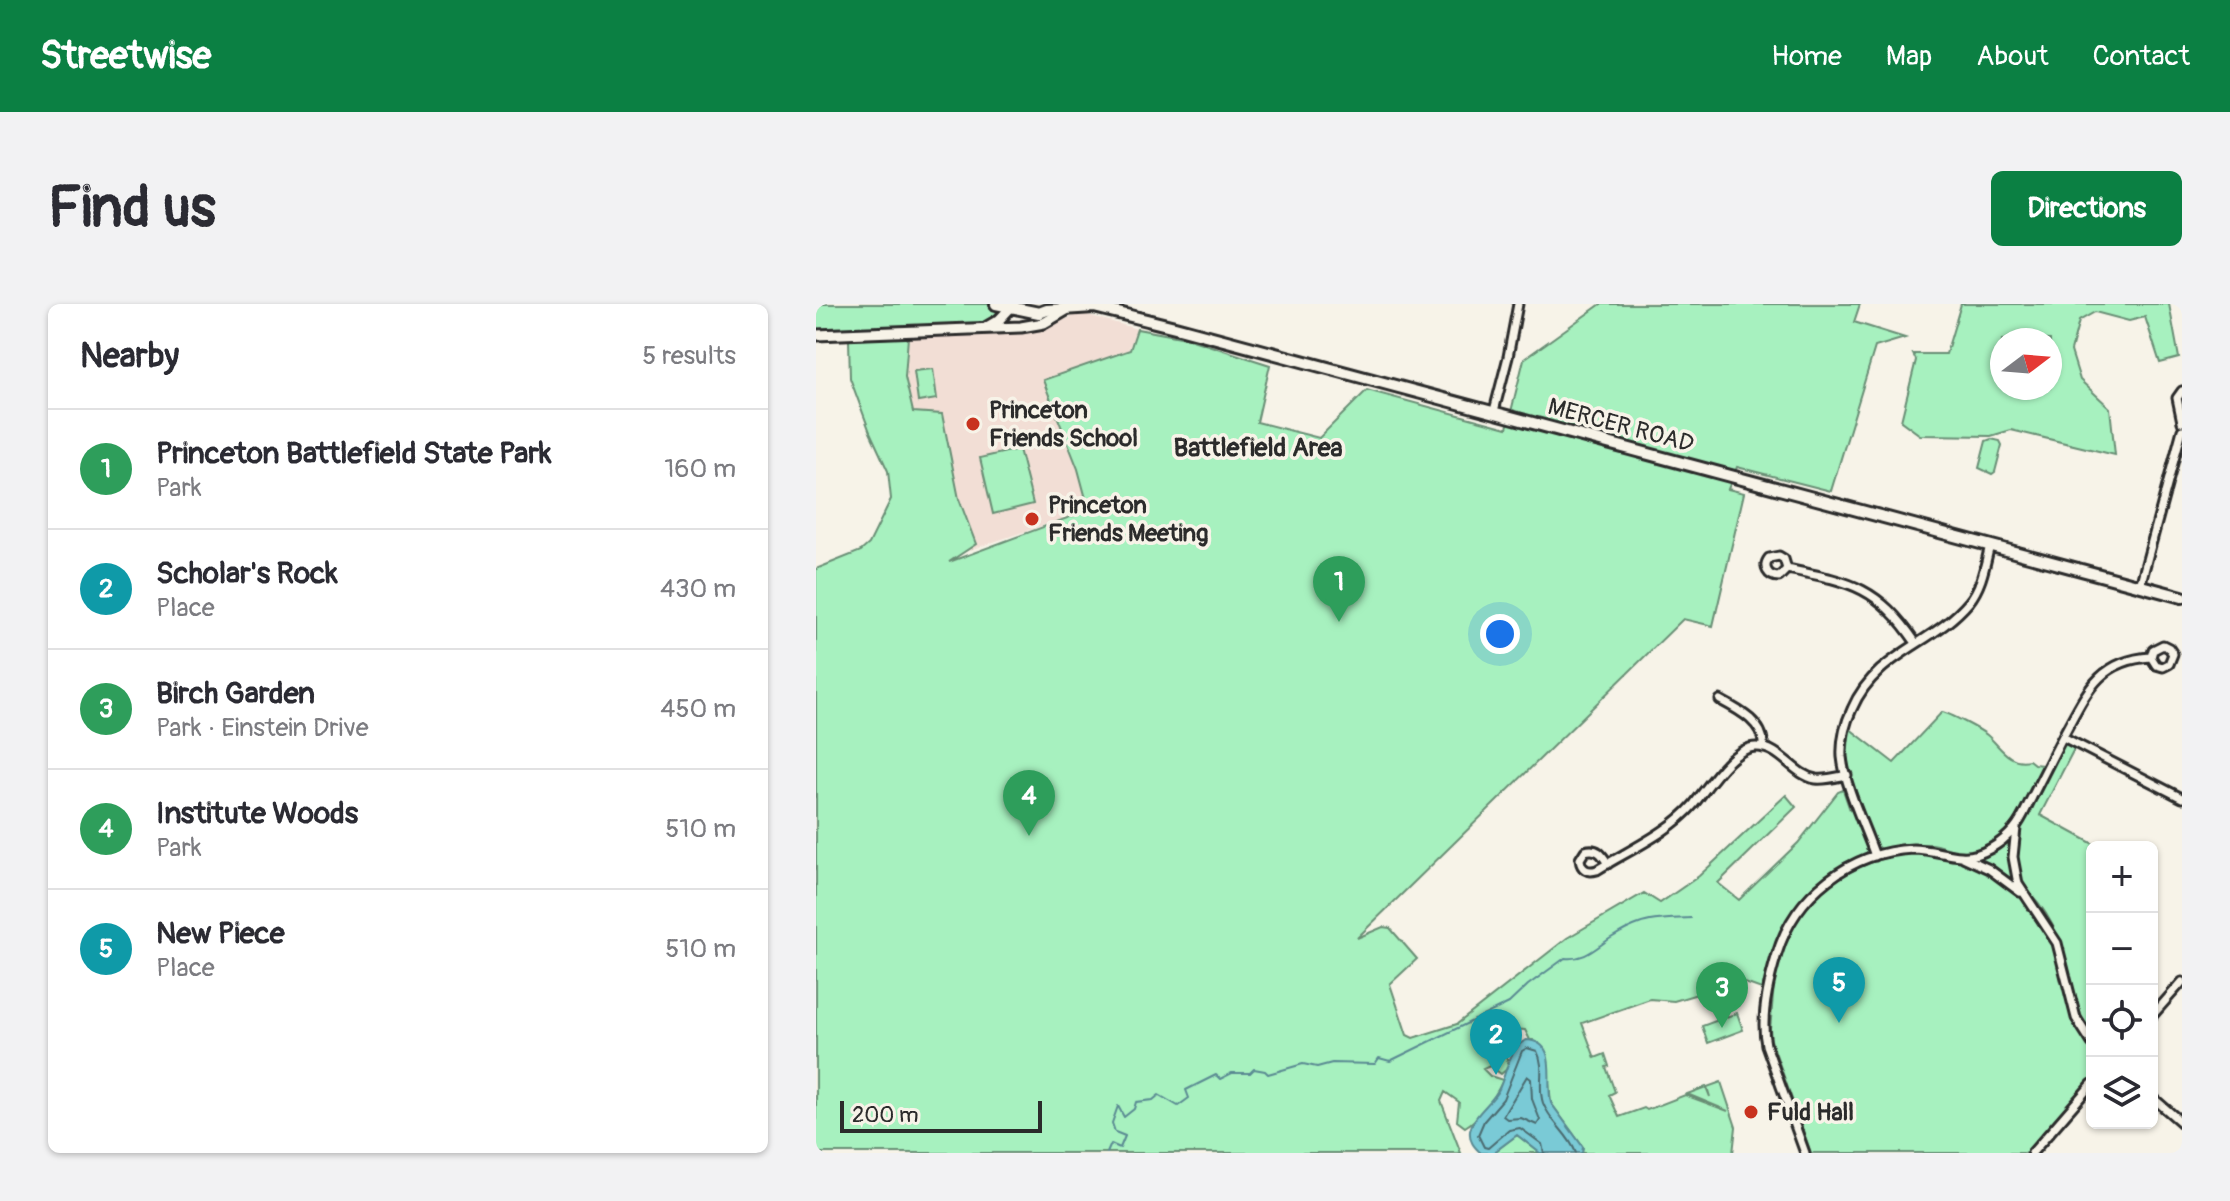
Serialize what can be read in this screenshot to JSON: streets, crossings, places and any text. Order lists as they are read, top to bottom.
{
  "streets": {
    "main road": ["MERCER ROAD"]
  },
  "districts": ["Battlefield Area"],
  "places": ["Princeton Friends School", "Princeton Friends Meeting", "Fuld Hall"],
  "scale_bar": "200 m",
  "north": "right",
  "page": {
    "header": "Streetwise",
    "nav": [
      "Home",
      "Map",
      "About",
      "Contact"
    ],
    "buttons": "Directions",
    "title": "Find us",
    "heading": ["Nearby", "5 results"],
    "list": [
      {
        "mark": "1",
        "name": "Princeton Battlefield State Park",
        "note": "Park",
        "value": "160 m"
      },
      {
        "mark": "2",
        "name": "Scholar's Rock",
        "note": "Place",
        "value": "430 m"
      },
      {
        "mark": "3",
        "name": "Birch Garden",
        "note": "Park · Einstein Drive",
        "value": "450 m"
      },
      {
        "mark": "4",
        "name": "Institute Woods",
        "note": "Park",
        "value": "510 m"
      },
      {
        "mark": "5",
        "name": "New Piece",
        "note": "Place",
        "value": "510 m"
      }
    ],
    "pins": [
      "1",
      "4",
      "5",
      "3",
      "2"
    ],
    "map_buttons": ["+", "−"],
    "scale": "200 m"
  }
}
